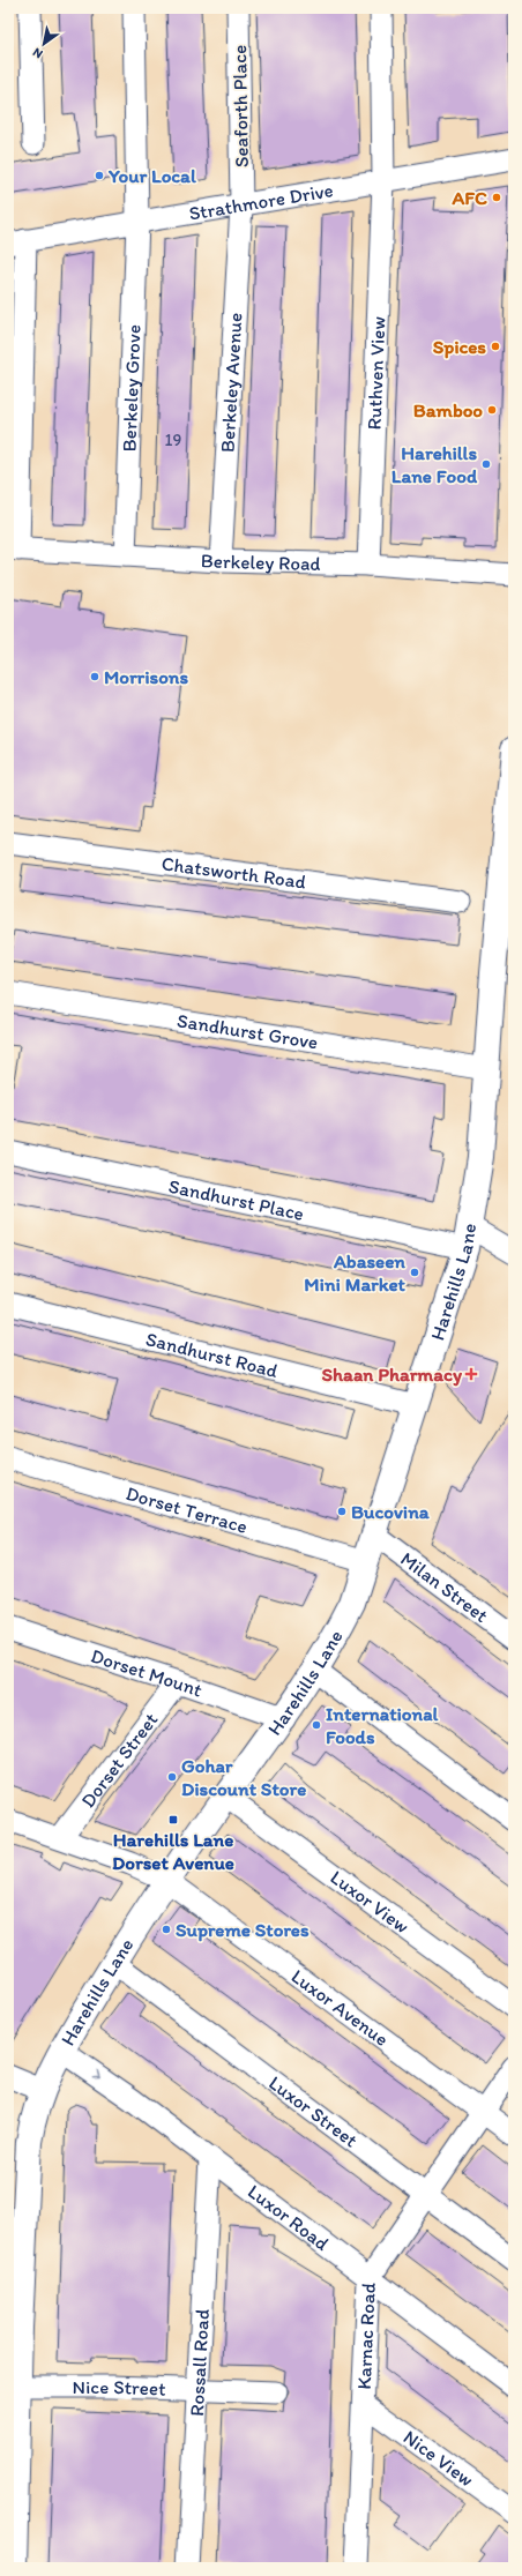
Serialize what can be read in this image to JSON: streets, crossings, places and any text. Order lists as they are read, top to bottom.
{
  "streets": {
    "main road": ["Harehills Lane"],
    "street": [
      "Seaforth Place",
      "Strathmore Drive",
      "Ruthven View",
      "Berkeley Avenue",
      "Berkeley Grove",
      "Berkeley Road",
      "Chatsworth Road",
      "Sandhurst Grove",
      "Sandhurst Place",
      "Sandhurst Road",
      "Dorset Terrace",
      "Milan Street",
      "Dorset Mount",
      "Dorset Street",
      "Luxor View",
      "Luxor Avenue",
      "Luxor Street",
      "Luxor Road",
      "Karnac Road",
      "Rossall Road",
      "Nice Street",
      "Nice View"
    ]
  },
  "crossings": [
    ["Seaforth Place", "Strathmore Drive"],
    ["Seaforth Place", "Berkeley Avenue"],
    ["Strathmore Drive", "Ruthven View"],
    ["Strathmore Drive", "Berkeley Avenue"],
    ["Strathmore Drive", "Berkeley Grove"],
    ["Ruthven View", "Berkeley Road"],
    ["Berkeley Avenue", "Berkeley Road"],
    ["Berkeley Grove", "Berkeley Road"],
    ["Sandhurst Grove", "Harehills Lane"],
    ["Sandhurst Place", "Harehills Lane"],
    ["Harehills Lane", "Sandhurst Road"],
    ["Harehills Lane", "Dorset Terrace"],
    ["Harehills Lane", "Milan Street"],
    ["Harehills Lane", "Dorset Mount"],
    ["Harehills Lane", "Luxor View"],
    ["Harehills Lane", "Luxor Avenue"],
    ["Harehills Lane", "Luxor Street"],
    ["Harehills Lane", "Luxor Road"],
    ["Harehills Lane", "Nice Street"],
    ["Dorset Mount", "Dorset Street"],
    ["Dorset Street", "Luxor Avenue"],
    ["Luxor Avenue", "Karnac Road"],
    ["Luxor Street", "Karnac Road"],
    ["Luxor Road", "Karnac Road"],
    ["Luxor Road", "Rossall Road"],
    ["Karnac Road", "Nice View"],
    ["Rossall Road", "Nice Street"]
  ],
  "places": {
    "other": [
      "Your Local",
      "AFC",
      "Spices",
      "Bamboo",
      "Harehills Lane Food",
      "Morrisons",
      "Abaseen Mini Market",
      "Bucovina",
      "International Foods",
      "Gohar Discount Store",
      "Supreme Stores"
    ],
    "health": ["Shaan Pharmacy"],
    "transit": ["Harehills Lane Dorset Avenue"]
  },
  "house_numbers": ["19"],
  "north": "bottom left"
}
